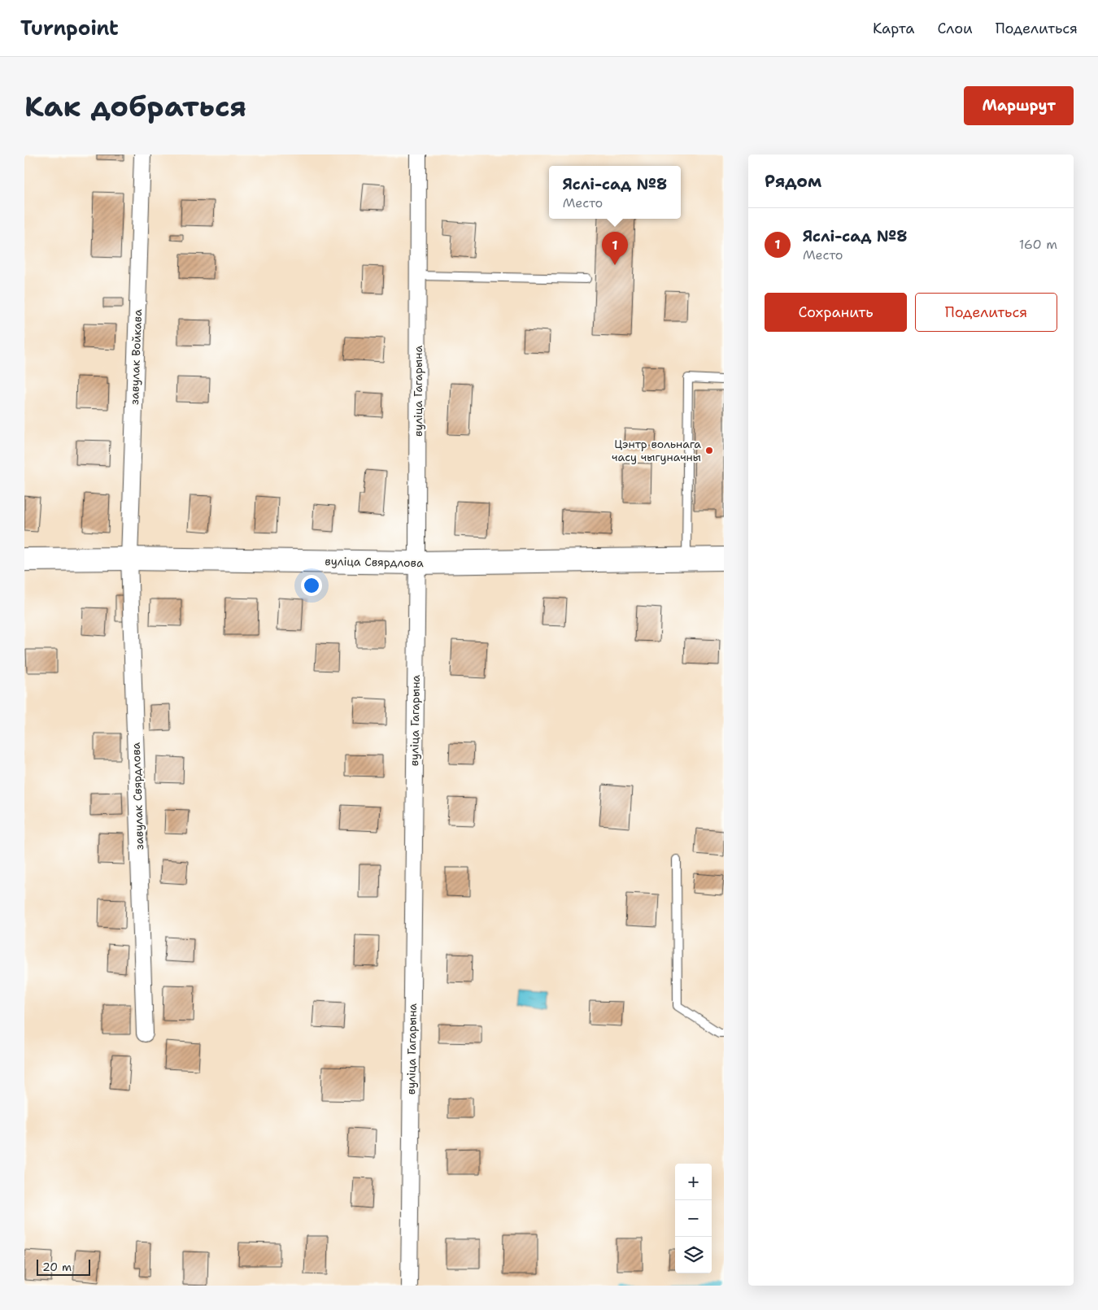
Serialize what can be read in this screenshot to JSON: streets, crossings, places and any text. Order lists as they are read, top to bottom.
{
  "streets": {
    "main road": ["вуліца Свярдлова"],
    "street": ["завулак Войкава", "вуліца Гагарына", "завулак Свярдлова"]
  },
  "crossings": [
    ["завулак Войкава", "вуліца Свярдлова"],
    ["завулак Войкава", "завулак Свярдлова"],
    ["вуліца Гагарына", "вуліца Свярдлова"],
    ["вуліца Свярдлова", "завулак Свярдлова"]
  ],
  "places": ["Цэнтр вольнага часу чыгуначны"],
  "scale_bar": "20 m",
  "page": {
    "header": "Turnpoint",
    "nav": ["Карта", "Слои", "Поделиться"],
    "buttons": [
      "Маршрут",
      ["Сохранить", "Поделиться"]
    ],
    "title": "Как добраться",
    "heading": "Рядом",
    "popup": ["Яслі-сад №8", "Место"],
    "list": [
      {
        "mark": "1",
        "name": "Яслі-сад №8",
        "note": "Место",
        "value": "160 m"
      }
    ],
    "pins": "1",
    "map_buttons": ["+", "−"],
    "scale": "20 m"
  }
}
